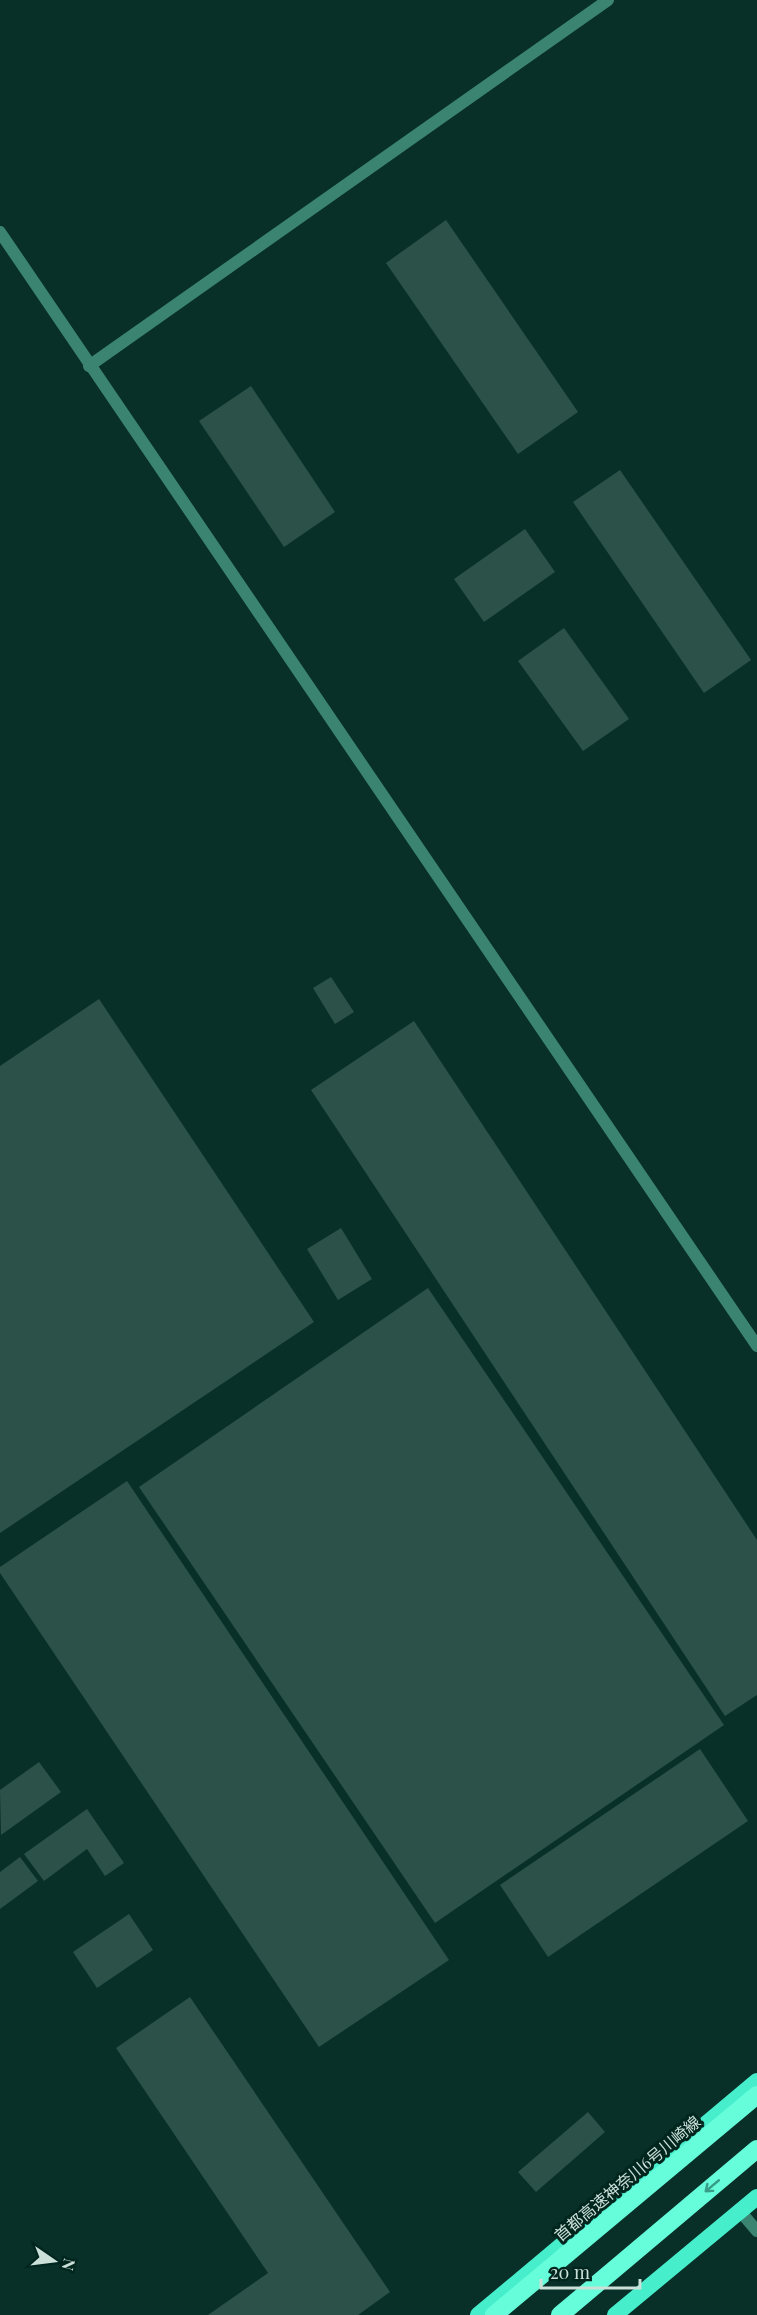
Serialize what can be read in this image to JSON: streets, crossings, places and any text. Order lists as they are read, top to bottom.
{
  "streets": {
    "highway": ["首都高速神奈川6号川崎線"]
  },
  "scale_bar": "20 m",
  "north": "right"
}
